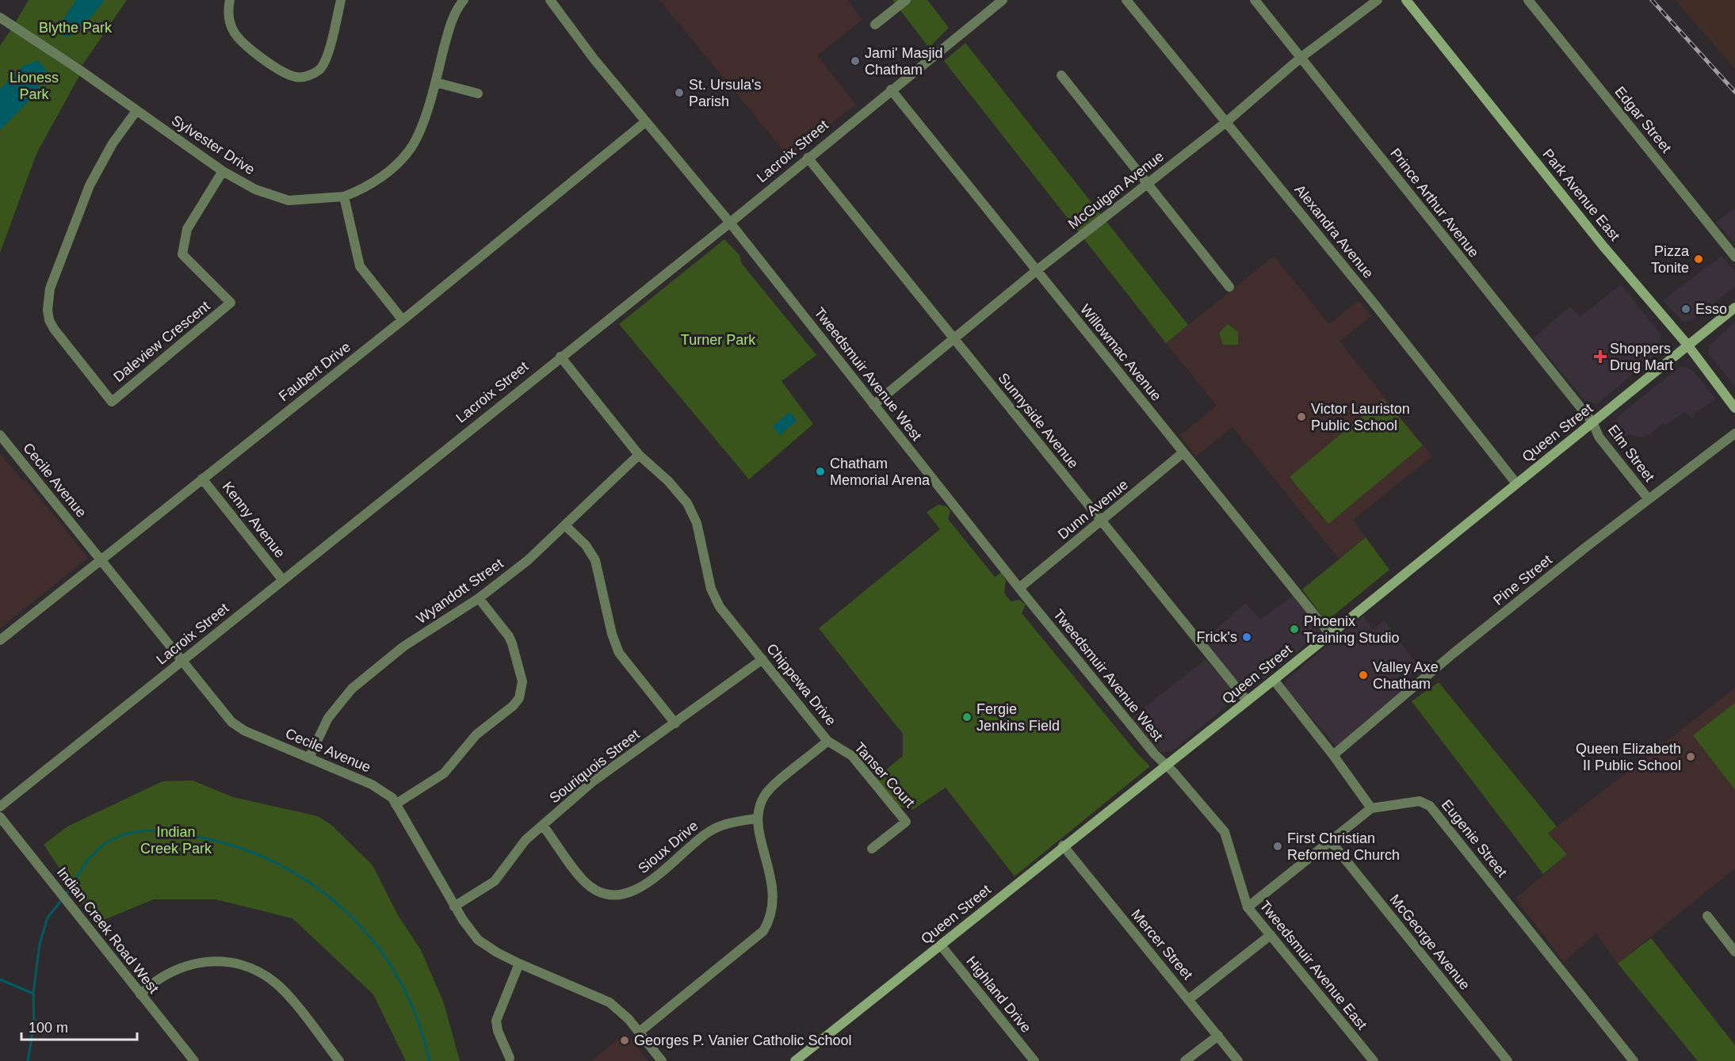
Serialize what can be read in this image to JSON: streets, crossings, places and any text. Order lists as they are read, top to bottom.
{
  "streets": {
    "main road": ["Park Avenue East", "Queen Street"],
    "street": [
      "Edgar Street",
      "Sylvester Drive",
      "Lacroix Street",
      "McGuigan Avenue",
      "Prince Arthur Avenue",
      "Alexandra Avenue",
      "Daleview Crescent",
      "Willowmac Avenue",
      "Faubert Drive",
      "Tweedsmuir Avenue West",
      "Sunnyside Avenue",
      "Elm Street",
      "Cecile Avenue",
      "Dunn Avenue",
      "Kenny Avenue",
      "Pine Street",
      "Wyandott Street",
      "Chippewa Drive",
      "Souriquois Street",
      "Tanser Court",
      "Eugenie Street",
      "Sioux Drive",
      "Indian Creek Road West",
      "McGeorge Avenue",
      "Mercer Street",
      "Tweedsmuir Avenue East",
      "Highland Drive"
    ]
  },
  "crossings": [
    ["Sylvester Drive", "Daleview Crescent"],
    ["Lacroix Street", "Willowmac Avenue"],
    ["Lacroix Street", "Tweedsmuir Avenue West"],
    ["Lacroix Street", "Sunnyside Avenue"],
    ["Lacroix Street", "Cecile Avenue"],
    ["Lacroix Street", "Kenny Avenue"],
    ["Lacroix Street", "Chippewa Drive"],
    ["McGuigan Avenue", "Prince Arthur Avenue"],
    ["McGuigan Avenue", "Alexandra Avenue"],
    ["McGuigan Avenue", "Willowmac Avenue"],
    ["McGuigan Avenue", "Tweedsmuir Avenue West"],
    ["McGuigan Avenue", "Sunnyside Avenue"],
    ["Park Avenue East", "Queen Street"],
    ["Prince Arthur Avenue", "Queen Street"],
    ["Prince Arthur Avenue", "Elm Street"],
    ["Alexandra Avenue", "Queen Street"],
    ["Willowmac Avenue", "Queen Street"],
    ["Willowmac Avenue", "Dunn Avenue"],
    ["Faubert Drive", "Tweedsmuir Avenue West"],
    ["Faubert Drive", "Cecile Avenue"],
    ["Faubert Drive", "Kenny Avenue"],
    ["Tweedsmuir Avenue West", "Queen Street"],
    ["Tweedsmuir Avenue West", "Dunn Avenue"],
    ["Tweedsmuir Avenue West", "Tweedsmuir Avenue East"],
    ["Sunnyside Avenue", "Queen Street"],
    ["Sunnyside Avenue", "Dunn Avenue"],
    ["Queen Street", "Elm Street"],
    ["Queen Street", "Mercer Street"],
    ["Queen Street", "Tweedsmuir Avenue East"],
    ["Queen Street", "Highland Drive"],
    ["Elm Street", "Pine Street"],
    ["Cecile Avenue", "Wyandott Street"],
    ["Cecile Avenue", "Souriquois Street"],
    ["Wyandott Street", "Chippewa Drive"],
    ["Chippewa Drive", "Souriquois Street"],
    ["Chippewa Drive", "Tanser Court"],
    ["Chippewa Drive", "Sioux Drive"],
    ["Souriquois Street", "Sioux Drive"]
  ],
  "parks": [
    "Blythe Park",
    "Lioness Park",
    "Turner Park",
    "Indian Creek Park"
  ],
  "places": {
    "other": [
      "Jami' Masjid Chatham",
      "St. Ursula's Parish",
      "Pizza Tonite",
      "Esso",
      "Victor Lauriston Public School",
      "Chatham Memorial Arena",
      "Phoenix Training Studio",
      "Frick's",
      "Valley Axe Chatham",
      "Fergie Jenkins Field",
      "Queen Elizabeth II Public School",
      "First Christian Reformed Church",
      "Georges P. Vanier Catholic School"
    ],
    "health": ["Shoppers Drug Mart"]
  },
  "scale_bar": "100 m"
}
